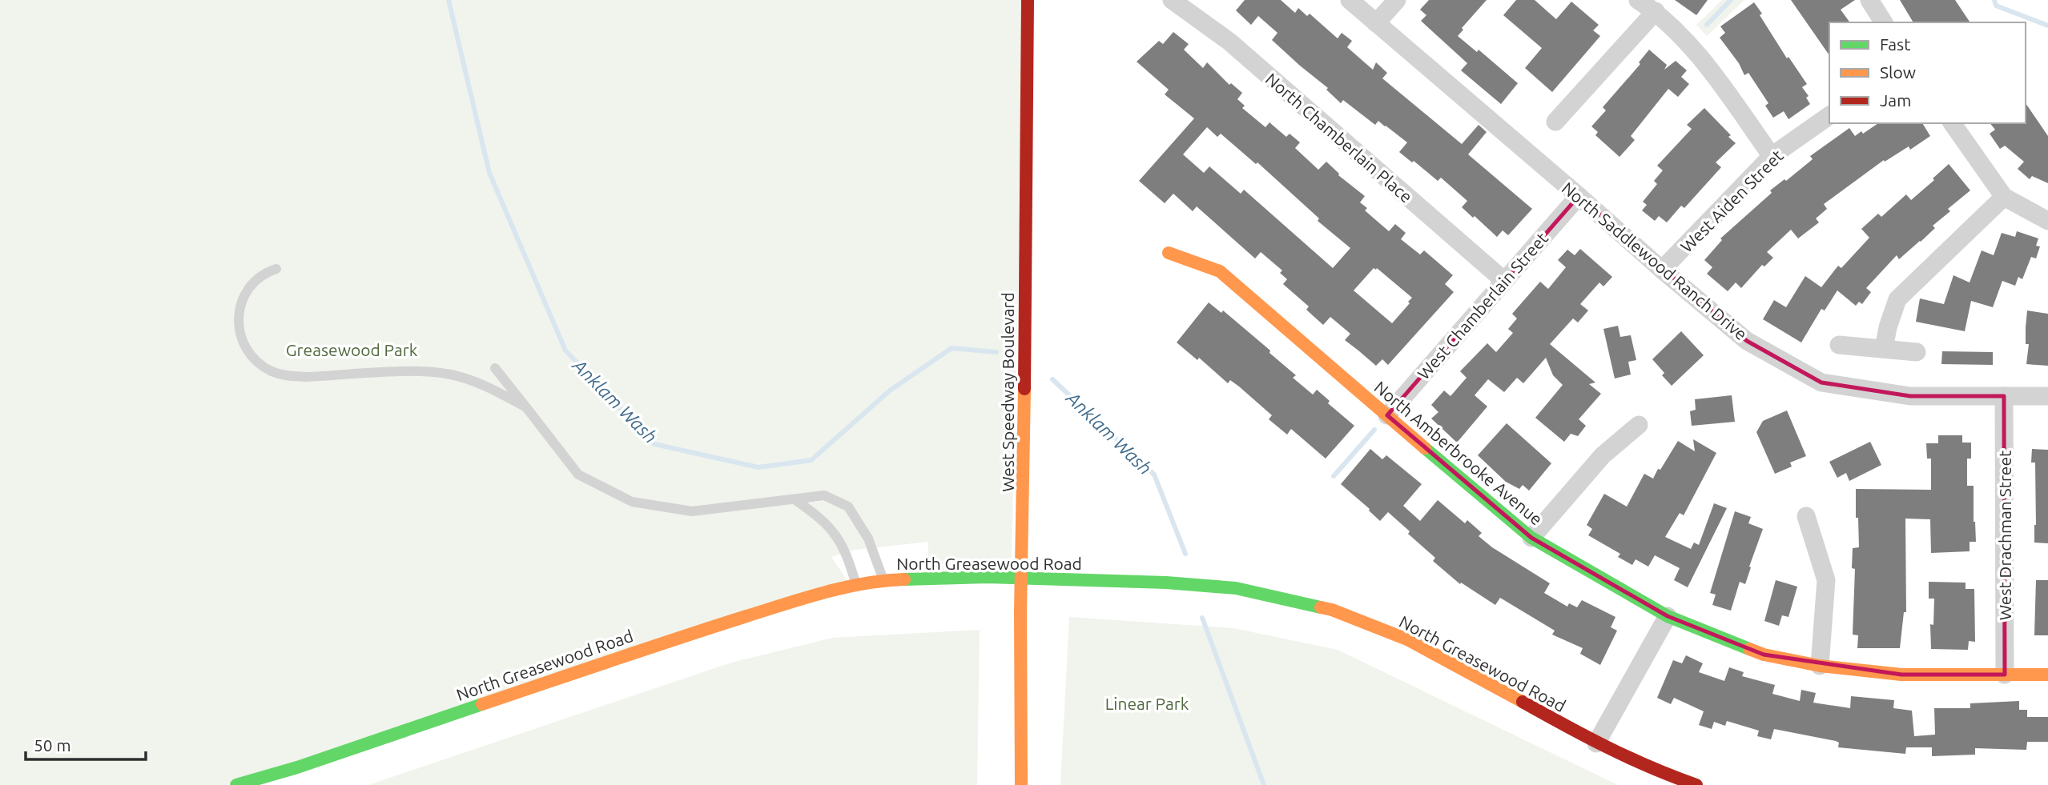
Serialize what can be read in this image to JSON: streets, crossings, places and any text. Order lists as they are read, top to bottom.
{
  "streets": {
    "street": [
      "North Chamberlain Place",
      "West Aiden Street",
      "North Saddlewood Ranch Drive",
      "West Chamberlain Street",
      "West Speedway Boulevard",
      "North Amberbrooke Avenue",
      "West Drachman Street",
      "North Greasewood Road"
    ]
  },
  "crossings": [
    ["North Chamberlain Place", "West Chamberlain Street"],
    ["West Aiden Street", "North Saddlewood Ranch Drive"],
    ["North Saddlewood Ranch Drive", "West Chamberlain Street"],
    ["North Saddlewood Ranch Drive", "West Drachman Street"],
    ["West Chamberlain Street", "North Amberbrooke Avenue"],
    ["West Speedway Boulevard", "North Greasewood Road"],
    ["North Amberbrooke Avenue", "West Drachman Street"]
  ],
  "water": ["Anklam Wash"],
  "parks": ["Greasewood Park", "Linear Park"],
  "legend": ["Fast", "Slow", "Jam"],
  "scale_bar": "50 m"
}
